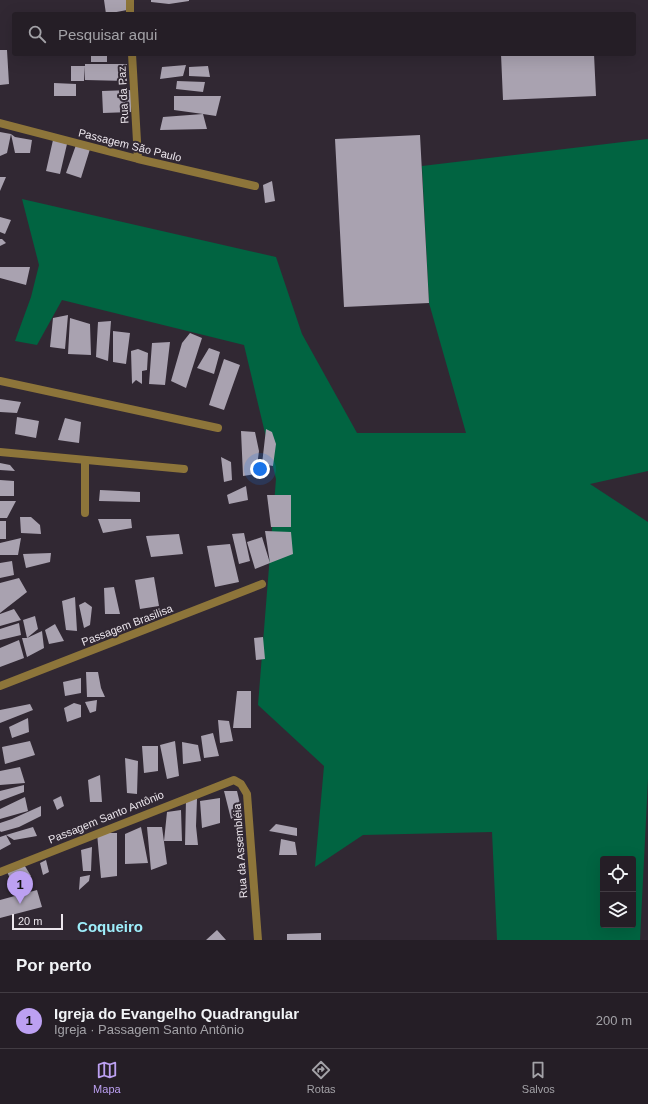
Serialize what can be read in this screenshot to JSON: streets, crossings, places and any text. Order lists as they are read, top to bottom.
{
  "streets": {
    "street": [
      "Rua da Paz",
      "Passagem São Paulo",
      "Passagem Brasilisa",
      "Passagem Santo Antônio",
      "Rua da Assembléia"
    ]
  },
  "crossings": [
    ["Rua da Paz", "Passagem São Paulo"],
    ["Passagem Santo Antônio", "Rua da Assembléia"]
  ],
  "districts": ["Coqueiro"],
  "scale_bar": "20 m",
  "page": {
    "search": "Pesquisar aqui",
    "pins": "1",
    "scale": "20 m",
    "heading": "Por perto",
    "list": [
      {
        "mark": "1",
        "name": "Igreja do Evangelho Quadrangular",
        "note": "Igreja · Passagem Santo Antônio",
        "value": "200 m"
      }
    ],
    "nav": ["Mapa", "Rotas", "Salvos"]
  }
}
